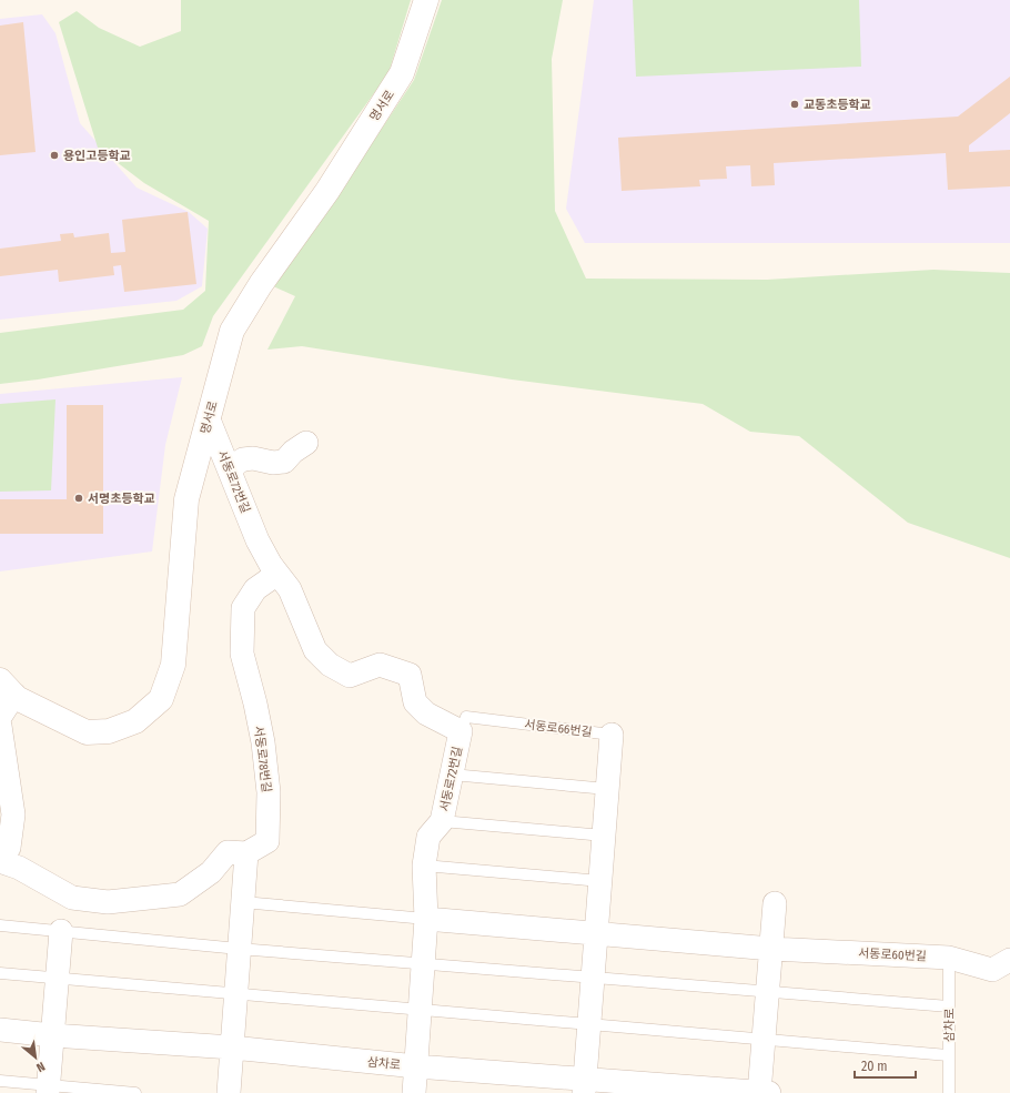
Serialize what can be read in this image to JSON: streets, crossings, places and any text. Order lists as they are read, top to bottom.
{
  "streets": {
    "street": [
      "명서로",
      "서동로72번길",
      "서동로66번길",
      "서동로78번길",
      "서동로60번길",
      "삼차로"
    ]
  },
  "crossings": [
    ["명서로", "서동로72번길"],
    ["서동로72번길", "서동로66번길"],
    ["서동로72번길", "서동로78번길"],
    ["서동로72번길", "삼차로"],
    ["서동로66번길", "서동로60번길"],
    ["서동로66번길", "삼차로"],
    ["서동로60번길", "삼차로"]
  ],
  "places": ["교동초등학교", "용인고등학교", "서명초등학교"],
  "scale_bar": "20 m",
  "north": "bottom right"
}
